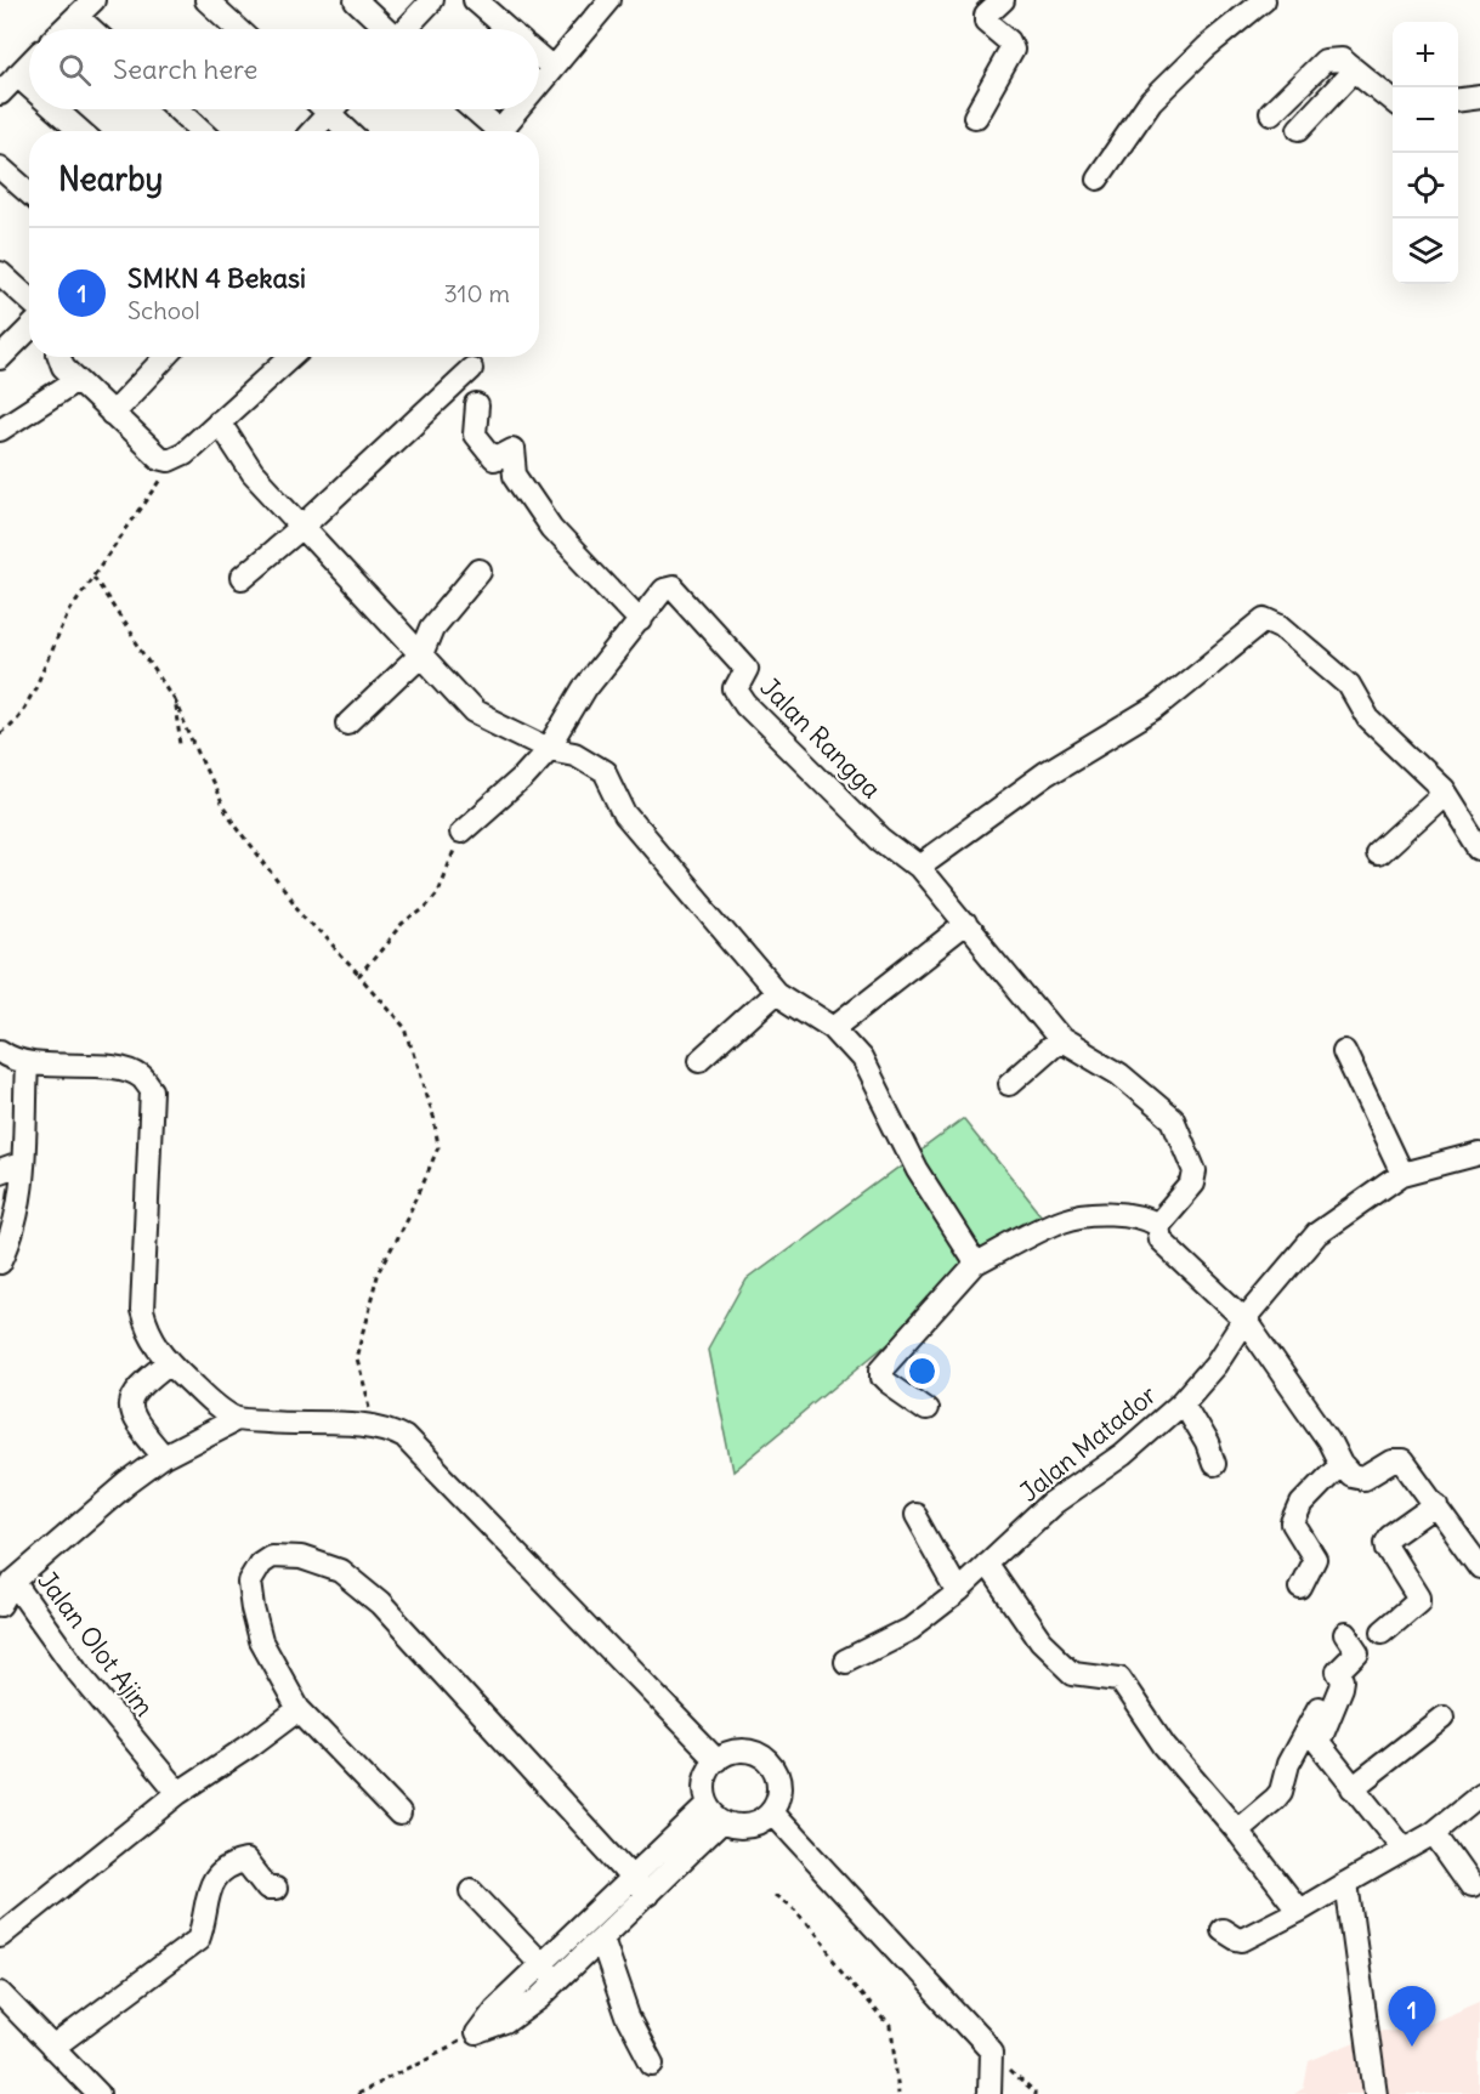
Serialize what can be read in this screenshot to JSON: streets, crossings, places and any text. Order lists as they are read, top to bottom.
{
  "streets": {
    "street": ["Jalan Rangga", "Jalan Matador", "Jalan Olot Ajim"]
  },
  "page": {
    "map_buttons": ["+", "−"],
    "search": "Search here",
    "heading": "Nearby",
    "list": [
      {
        "mark": "1",
        "name": "SMKN 4 Bekasi",
        "note": "School",
        "value": "310 m"
      }
    ],
    "pins": "1"
  }
}
